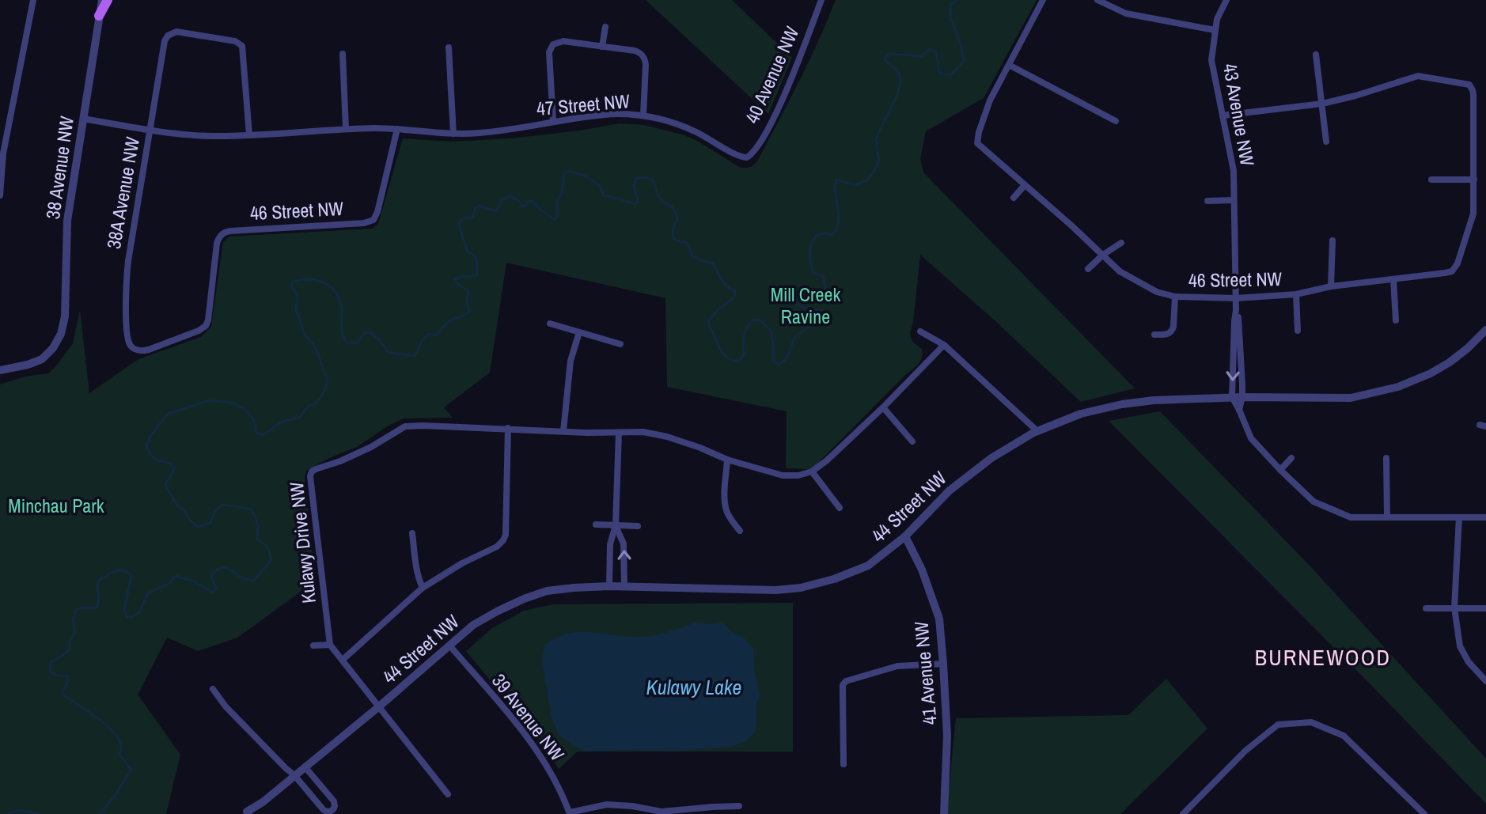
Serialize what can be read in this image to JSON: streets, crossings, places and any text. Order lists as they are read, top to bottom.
{
  "streets": {
    "street": [
      "40 Avenue NW",
      "47 Street NW",
      "43 Avenue NW",
      "38 Avenue NW",
      "38A Avenue NW",
      "46 Street NW",
      "44 Street NW",
      "Kulawy Drive NW",
      "41 Avenue NW",
      "39 Avenue NW"
    ]
  },
  "crossings": [
    ["40 Avenue NW", "47 Street NW"],
    ["47 Street NW", "38 Avenue NW"],
    ["47 Street NW", "38A Avenue NW"],
    ["47 Street NW", "46 Street NW"],
    ["43 Avenue NW", "46 Street NW"],
    ["43 Avenue NW", "44 Street NW"],
    ["38A Avenue NW", "46 Street NW"],
    ["44 Street NW", "41 Avenue NW"],
    ["44 Street NW", "39 Avenue NW"]
  ],
  "districts": ["BURNEWOOD"],
  "water": ["Kulawy Lake"],
  "parks": ["Mill Creek Ravine", "Minchau Park"]
}
